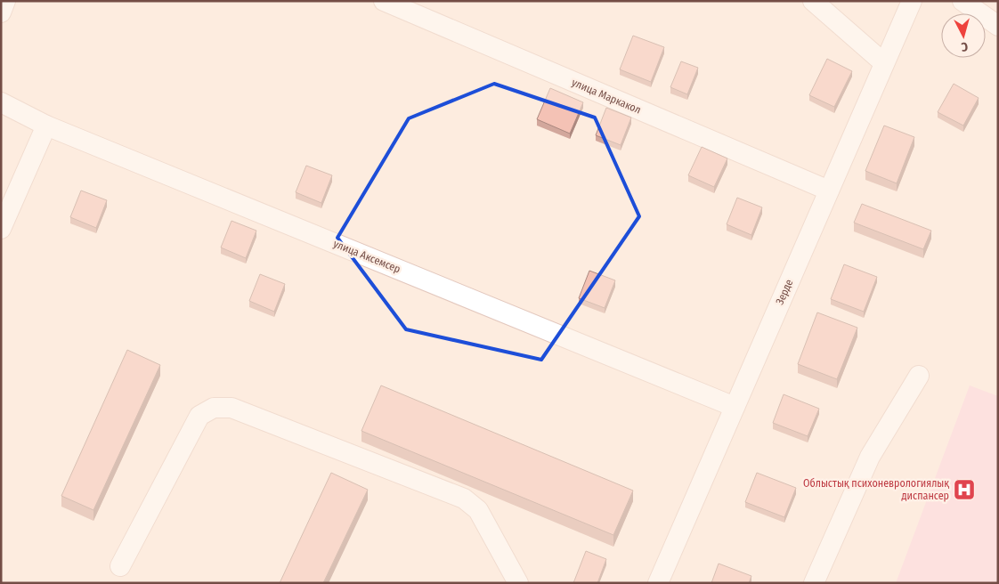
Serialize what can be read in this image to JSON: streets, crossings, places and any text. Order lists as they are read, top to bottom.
{
  "streets": {
    "street": ["улица Маркакол", "улица Аксемсер", "Зерде"]
  },
  "crossings": [
    ["улица Маркакол", "Зерде"],
    ["улица Аксемсер", "Зерде"]
  ],
  "places": {
    "hospital": ["Облыстық психоневрологиялық диспансер"]
  },
  "north": "bottom"
}
